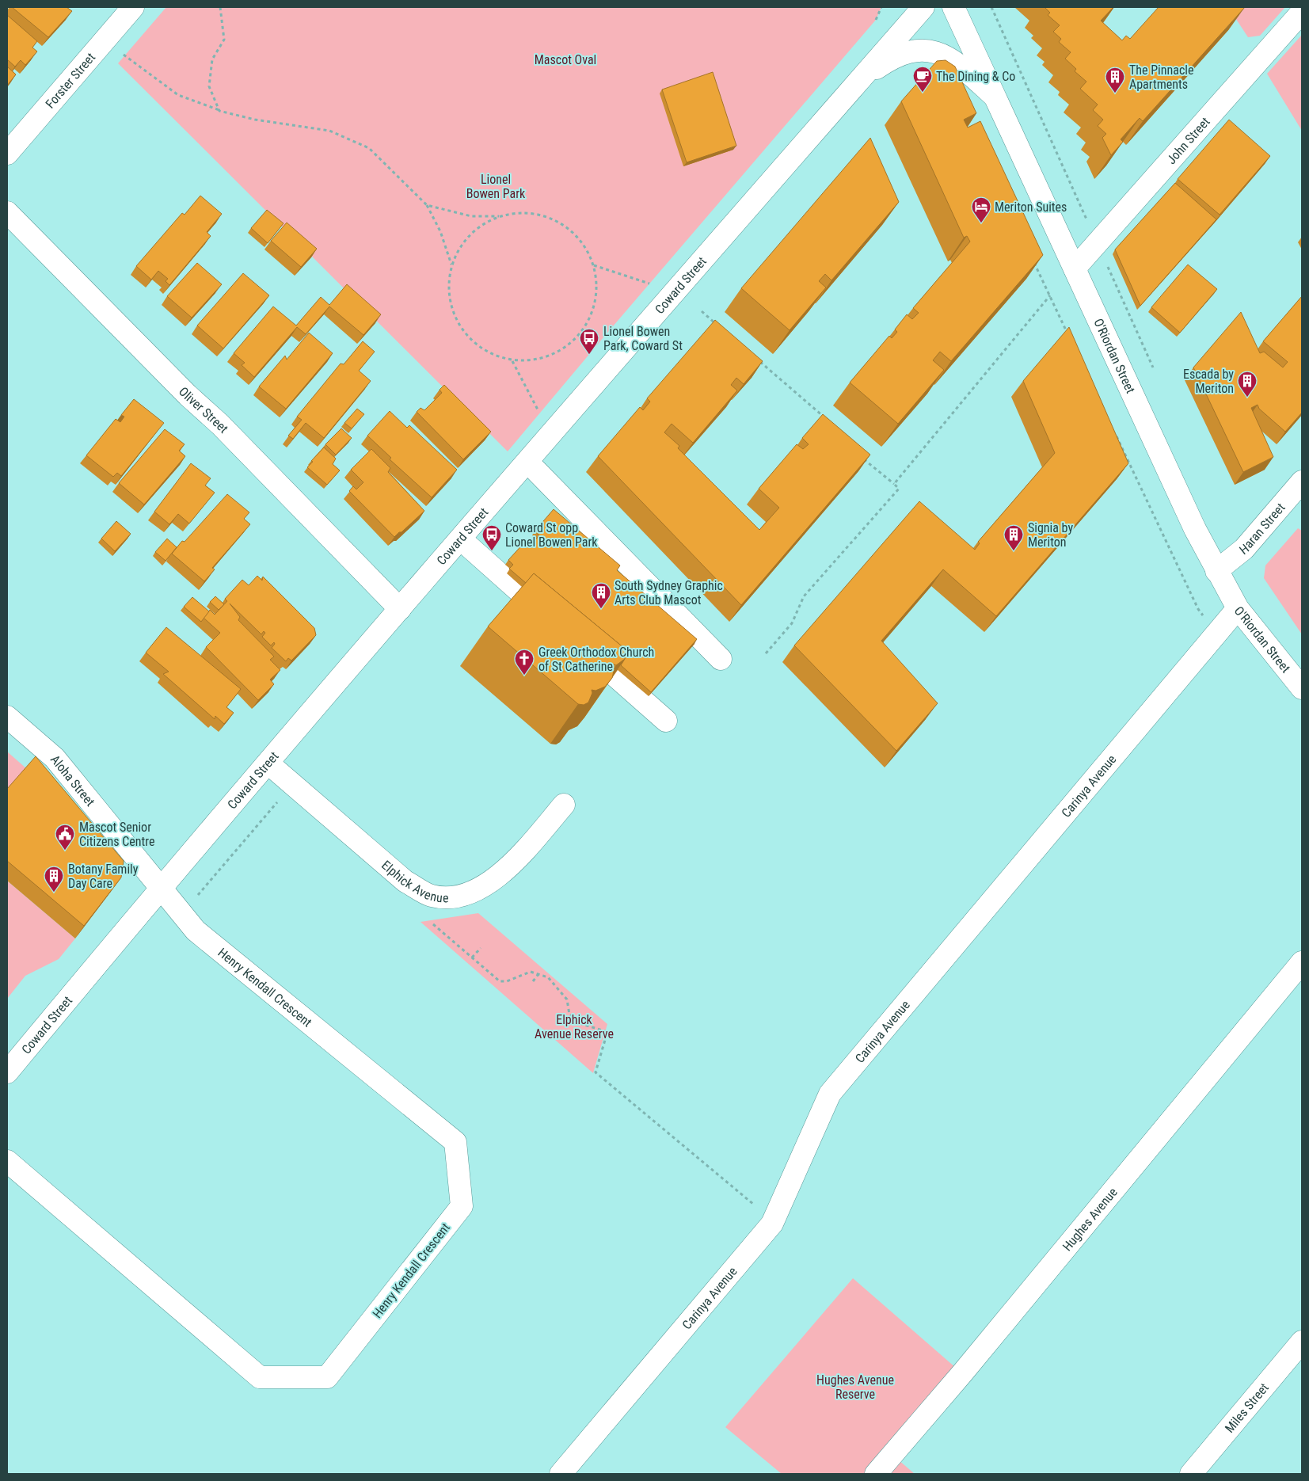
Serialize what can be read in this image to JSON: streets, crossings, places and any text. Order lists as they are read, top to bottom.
{
  "streets": {
    "street": [
      "Forster Street",
      "John Street",
      "Coward Street",
      "O'Riordan Street",
      "Oliver Street",
      "Haran Street",
      "Aloha Street",
      "Carinya Avenue",
      "Elphick Avenue",
      "Henry Kendall Crescent",
      "Hughes Avenue",
      "Miles Street"
    ]
  },
  "crossings": [
    ["John Street", "O'Riordan Street"],
    ["Coward Street", "Oliver Street"],
    ["Coward Street", "Aloha Street"],
    ["Coward Street", "Elphick Avenue"],
    ["Coward Street", "Henry Kendall Crescent"],
    ["O'Riordan Street", "Haran Street"],
    ["O'Riordan Street", "Carinya Avenue"],
    ["Aloha Street", "Henry Kendall Crescent"]
  ],
  "parks": [
    "Mascot Oval",
    "Lionel Bowen Park",
    "Elphick Avenue Reserve",
    "Hughes Avenue Reserve"
  ],
  "places": {
    "cafe": ["The Dining & Co"],
    "building": [
      "The Pinnacle Apartments",
      "Escada by Meriton",
      "Signia by Meriton",
      "South Sydney Graphic Arts Club Mascot",
      "Botany Family Day Care"
    ],
    "hotel": ["Meriton Suites"],
    "bus stop": ["Lionel Bowen Park, Coward St", "Coward St opp Lionel Bowen Park"],
    "church": ["Greek Orthodox Church of St Catherine"],
    "public building": ["Mascot Senior Citizens Centre"]
  }
}
